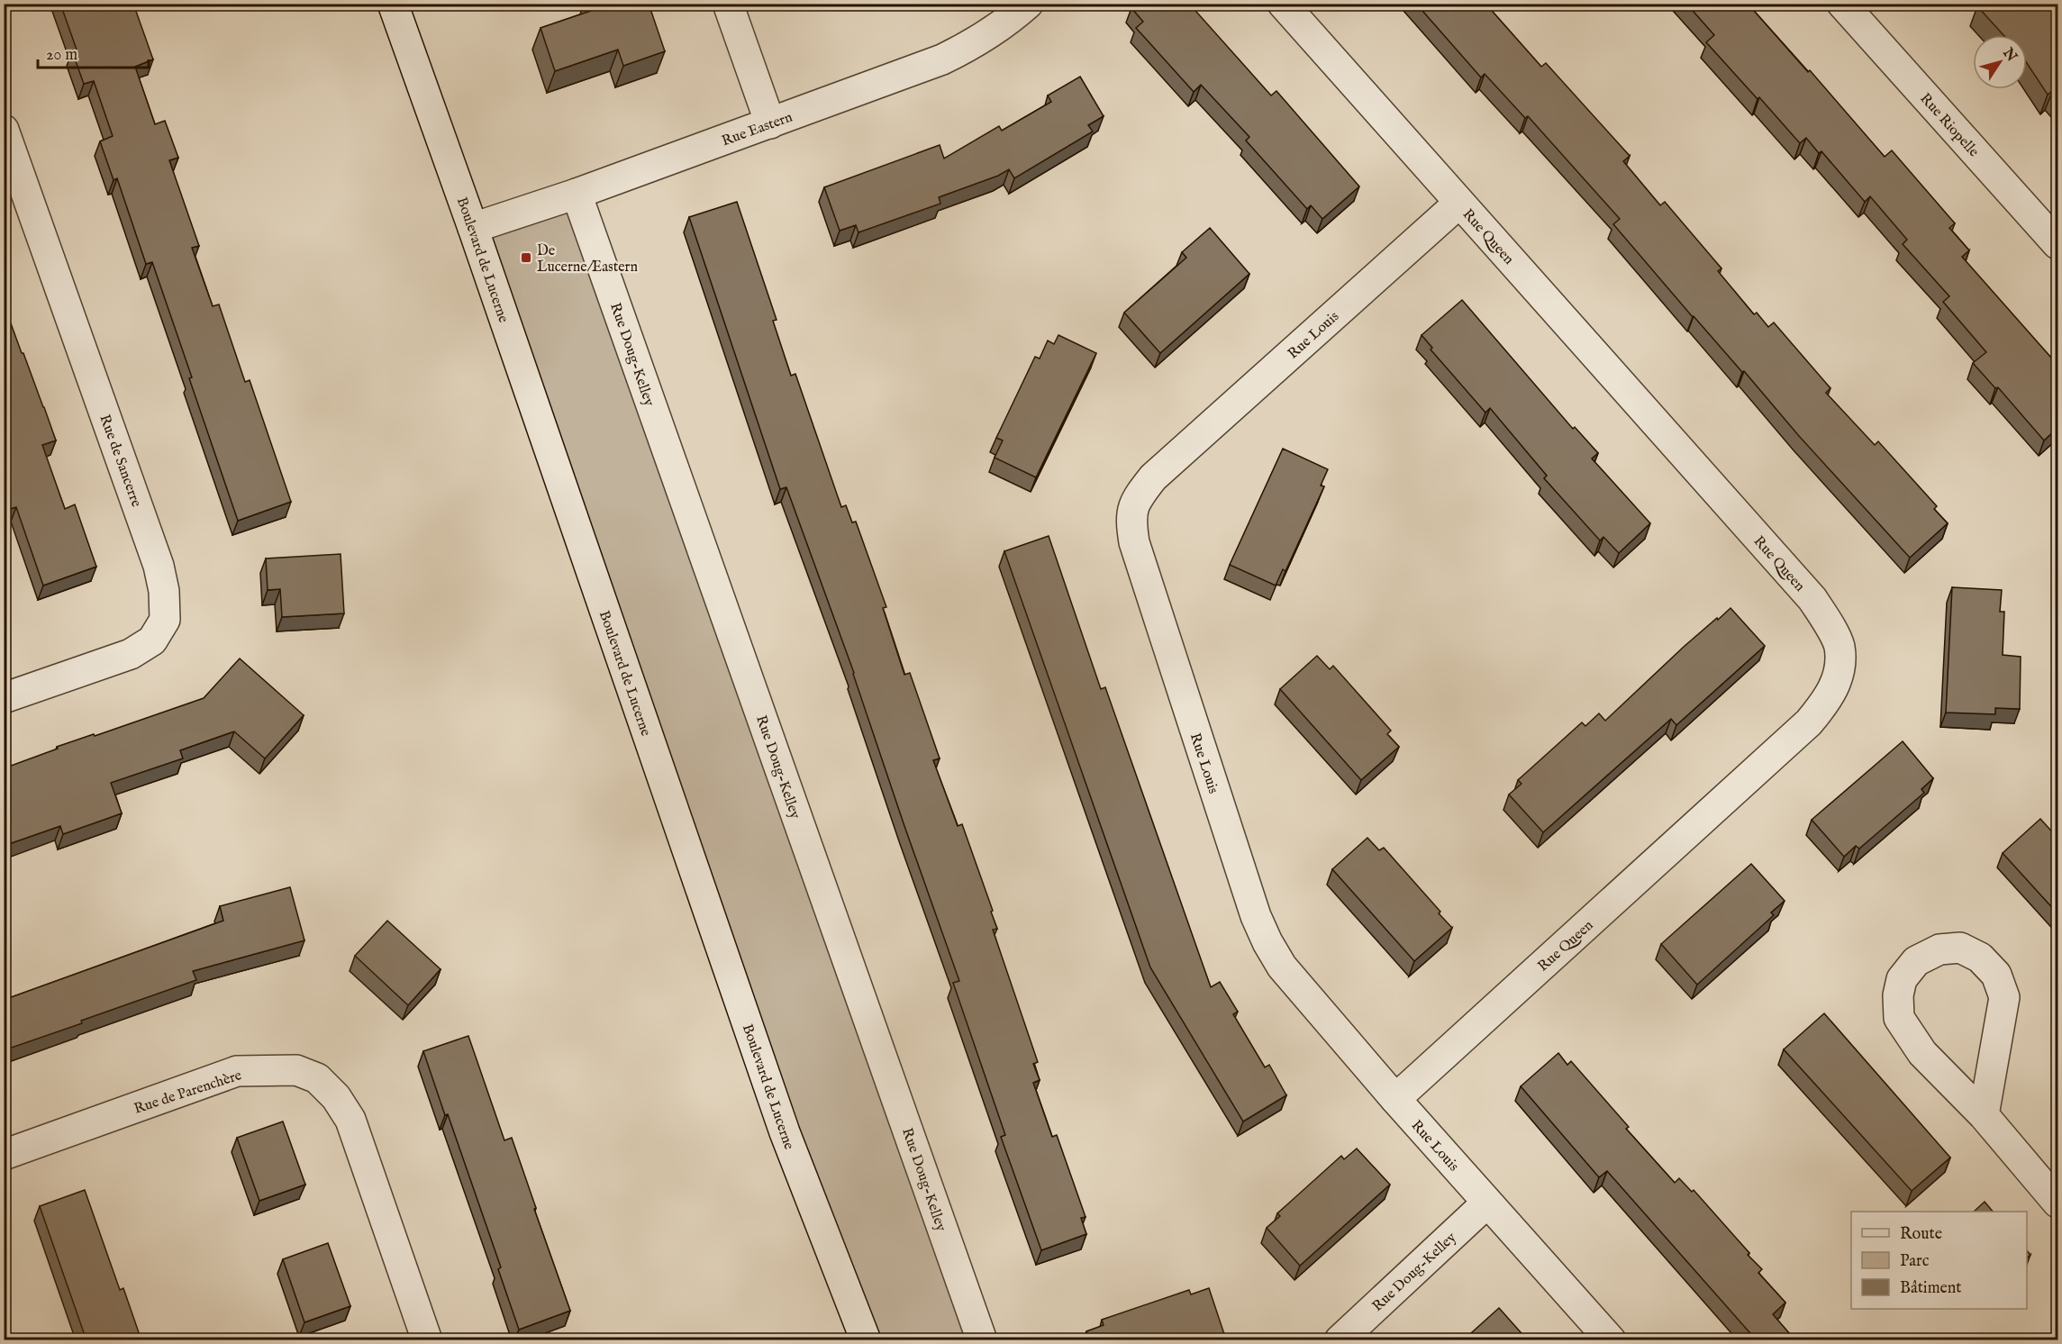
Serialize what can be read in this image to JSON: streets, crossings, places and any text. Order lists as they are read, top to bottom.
{
  "streets": {
    "street": [
      "Rue Riopelle",
      "Rue Eastern",
      "Rue Queen",
      "Boulevard de Lucerne",
      "Rue Louis",
      "Rue Doug-Kelley",
      "Rue de Sancerre",
      "Rue de Parenchère"
    ]
  },
  "crossings": [
    ["Rue Eastern", "Boulevard de Lucerne"],
    ["Rue Eastern", "Rue Doug-Kelley"],
    ["Rue Queen", "Rue Louis"],
    ["Rue Louis", "Rue Doug-Kelley"]
  ],
  "places": {
    "transit": ["De Lucerne/Eastern"]
  },
  "legend": ["Route", "Parc", "Bâtiment"],
  "scale_bar": "20 m",
  "north": "top right"
}
